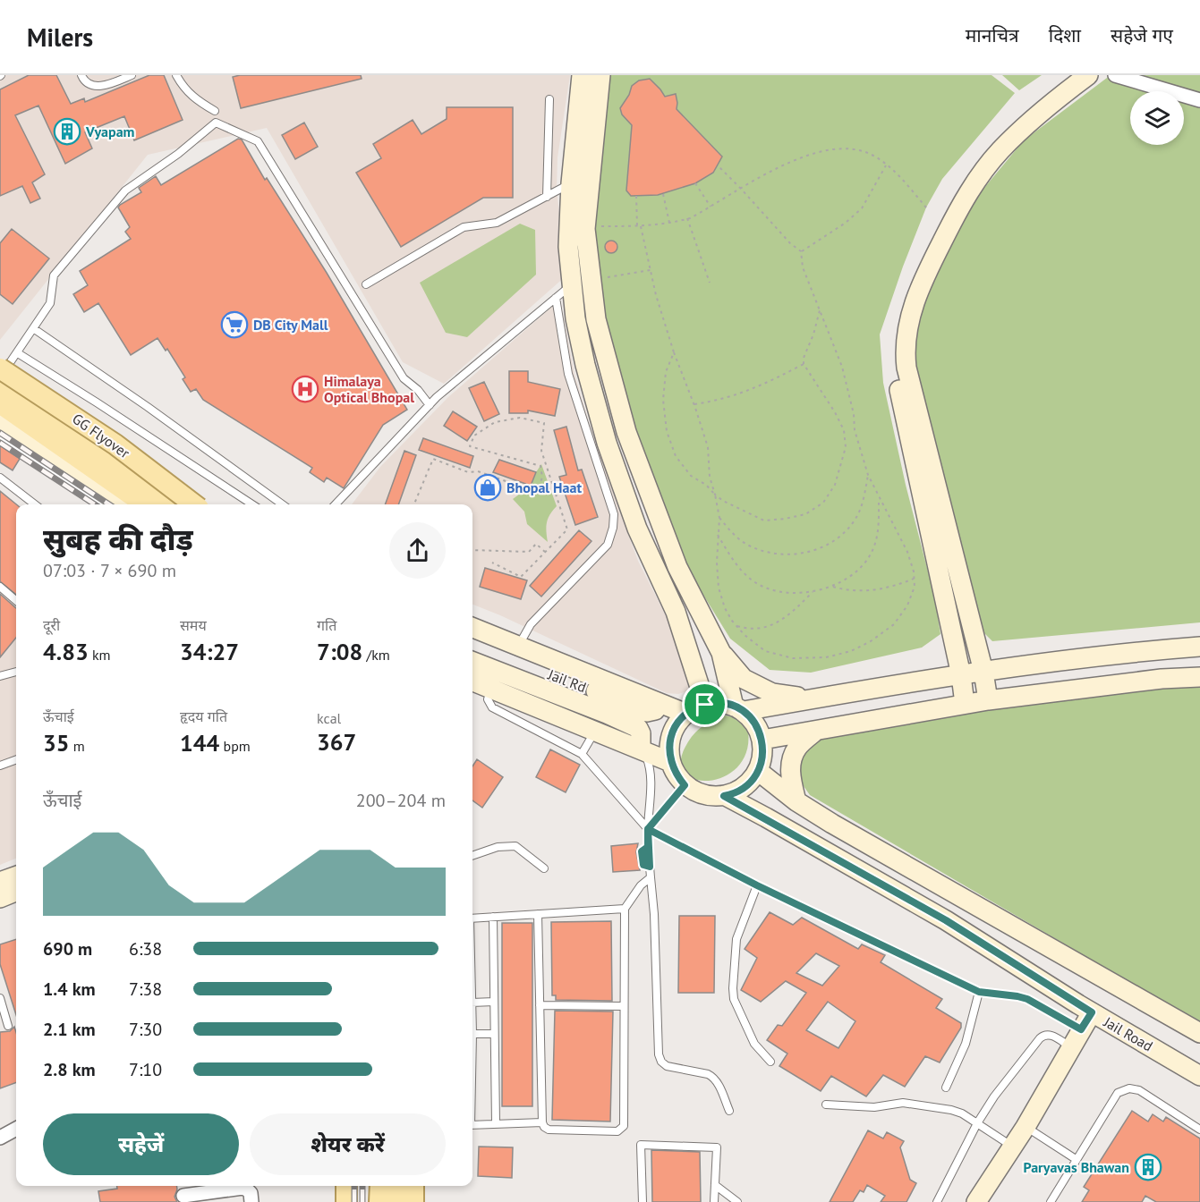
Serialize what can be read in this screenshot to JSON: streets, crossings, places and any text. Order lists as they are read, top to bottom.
{
  "streets": {
    "main road": ["GG Flyover", "Jail Rd", "Jail Road"]
  },
  "places": {
    "building": ["Vyapam", "Paryavas Bhawan"],
    "supermarket": ["DB City Mall"],
    "hospital": ["Himalaya Optical Bhopal"],
    "shop": ["Bhopal Haat"]
  },
  "page": {
    "header": "Milers",
    "nav": ["मानचित्र", "दिशा", "सहेजे गए"],
    "heading": ["सुबह की दौड़", "07:03 · 7 × 690 m"],
    "stats": [
      ["दूरी", "4.83 km"],
      ["समय", "34:27"],
      ["गति", "7:08 /km"],
      ["ऊँचाई", "35 m"],
      ["हृदय गति", "144 bpm"],
      ["kcal", "367"]
    ],
    "chart": ["ऊँचाई", "200–204 m"],
    "list": [
      {
        "name": "690 m",
        "note": "6:38"
      },
      {
        "name": "1.4 km",
        "note": "7:38"
      },
      {
        "name": "2.1 km",
        "note": "7:30"
      },
      {
        "name": "2.8 km",
        "note": "7:10"
      }
    ],
    "buttons": ["सहेजें", "शेयर करें"]
  }
}
